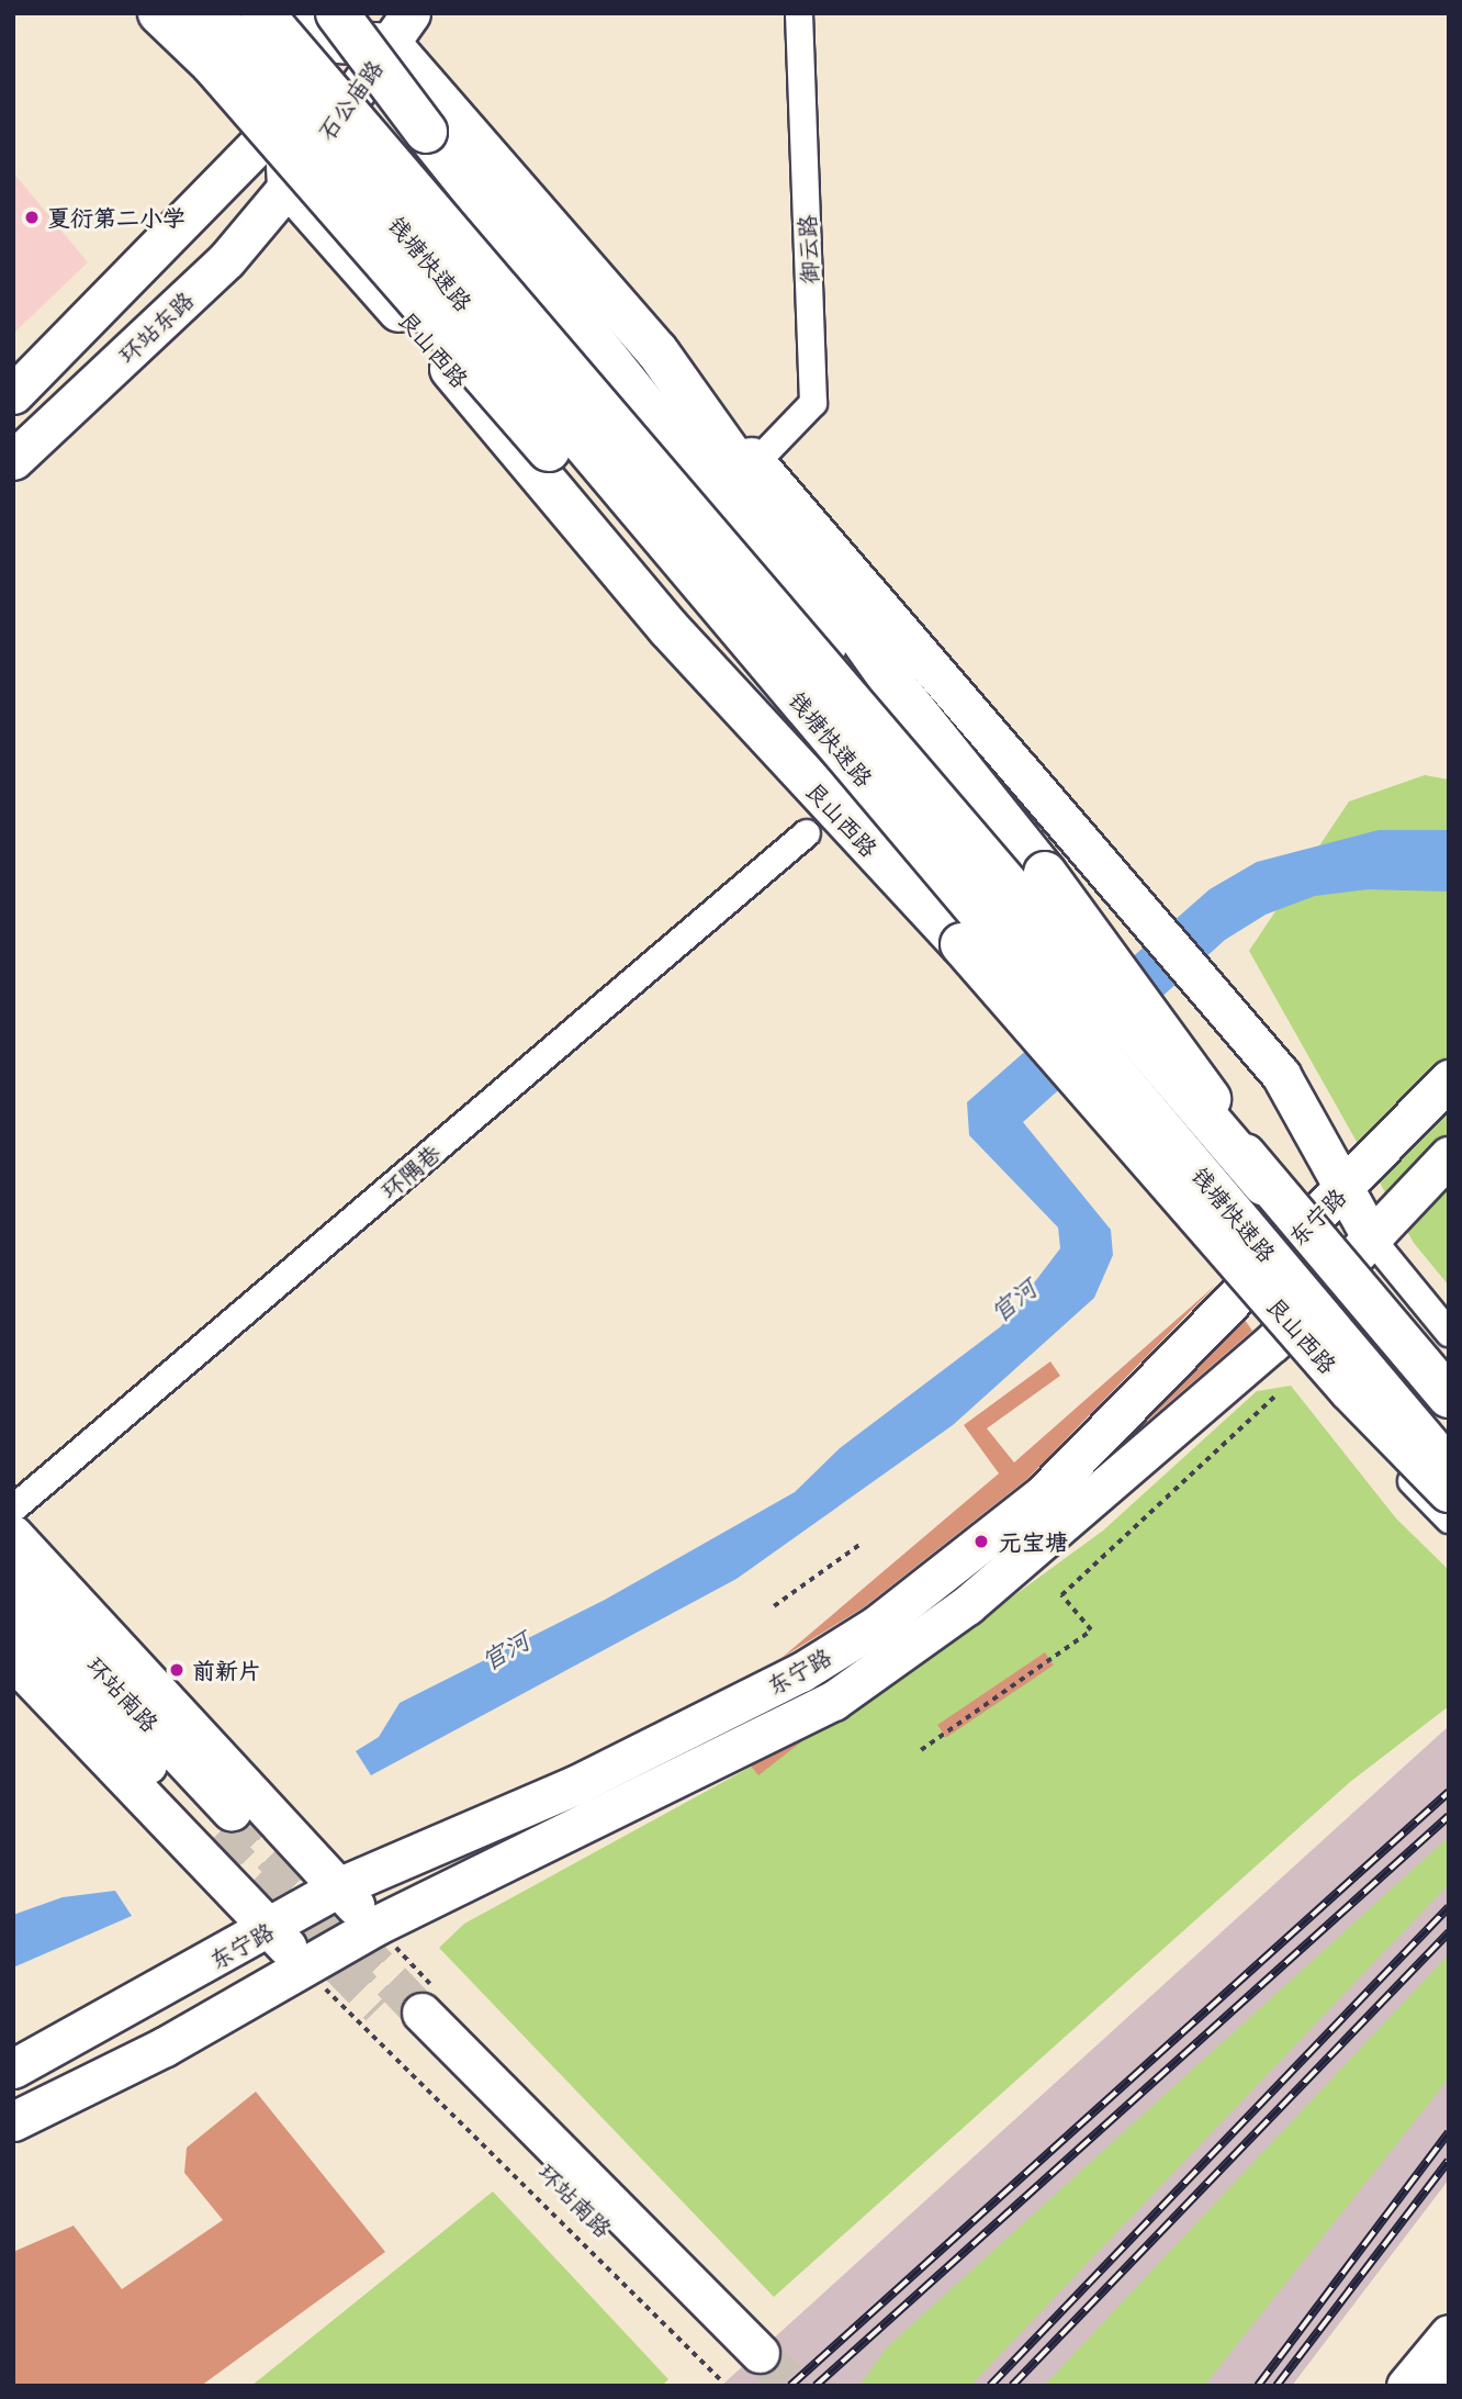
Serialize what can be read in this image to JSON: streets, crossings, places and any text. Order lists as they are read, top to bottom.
{
  "streets": {
    "main road": [
      "石公庙路",
      "钱塘快速路",
      "环站东路",
      "艮山西路",
      "东宁路",
      "环站南路"
    ],
    "street": ["御云路", "环隅巷"]
  },
  "crossings": [
    ["石公庙路", "环站东路"],
    ["石公庙路", "艮山西路"],
    ["环站东路", "艮山西路"],
    ["艮山西路", "东宁路"]
  ],
  "water": ["官河"],
  "places": ["夏衍第二小学", "元宝塘", "前新片"]
}
